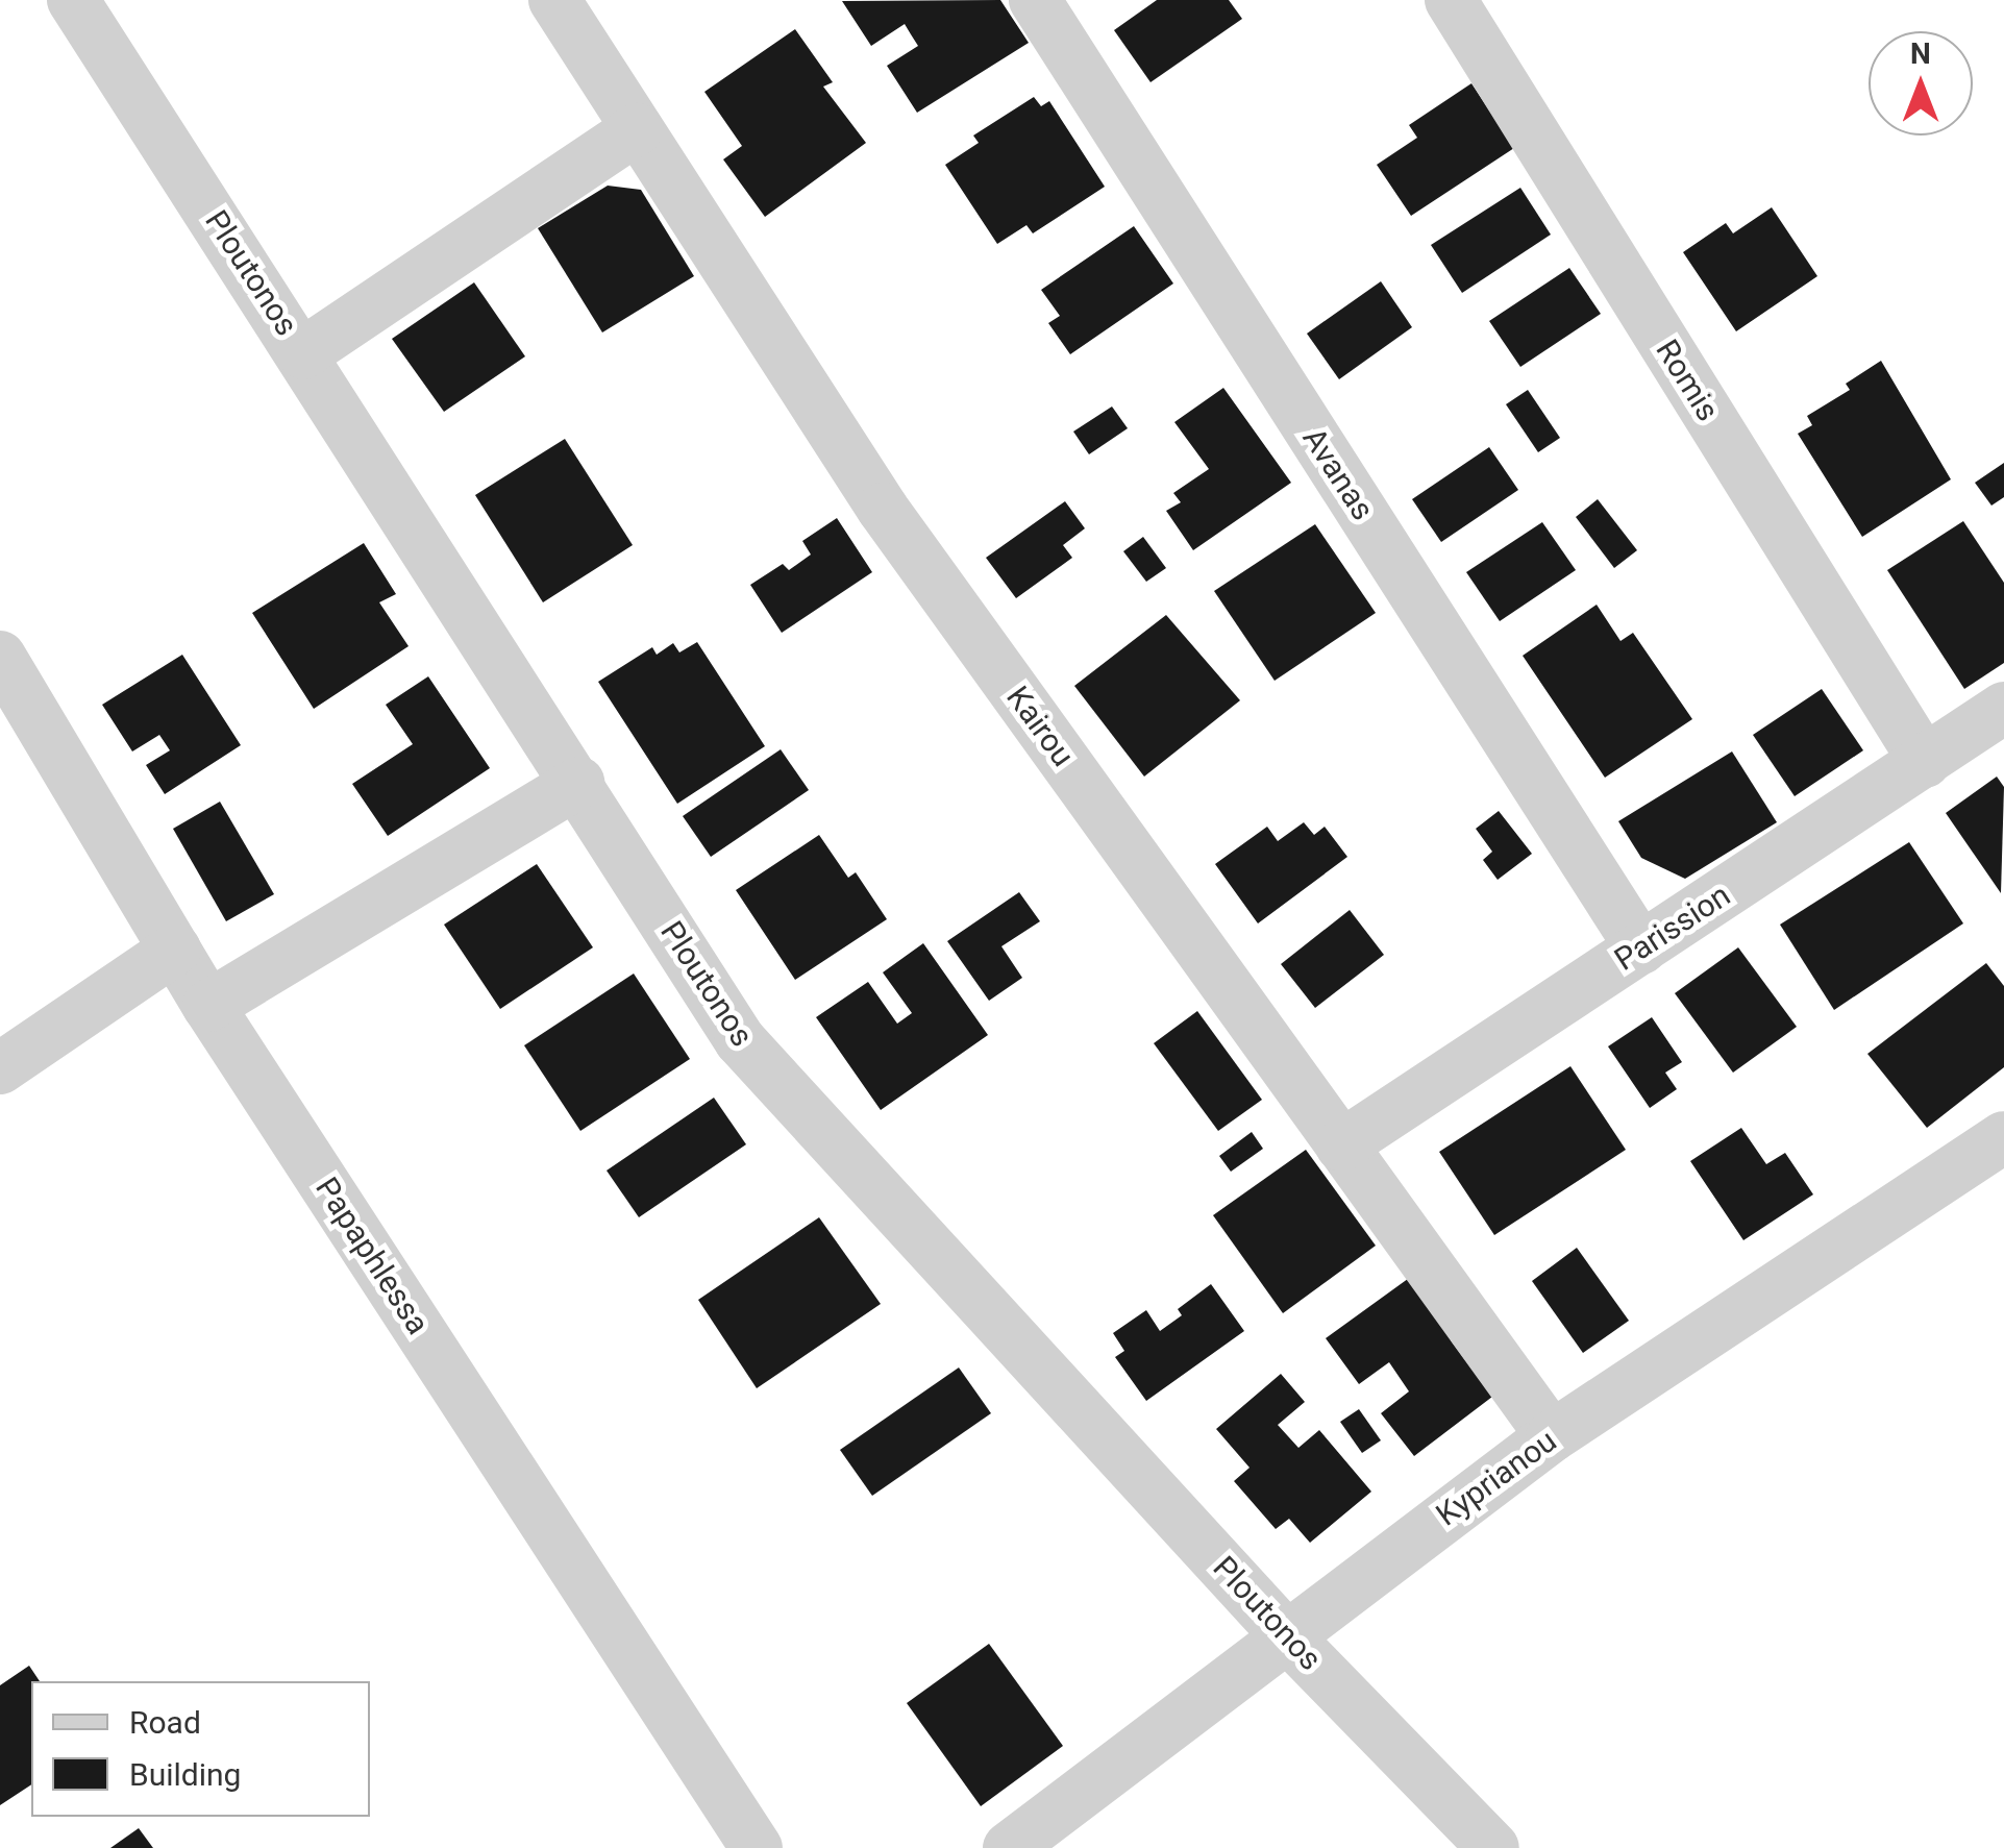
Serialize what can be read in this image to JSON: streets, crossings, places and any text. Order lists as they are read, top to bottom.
{
  "streets": {
    "street": [
      "Ploutonos",
      "Romis",
      "Avanas",
      "Kairou",
      "Parission",
      "Papaphlessa",
      "Kyprianou"
    ]
  },
  "crossings": [
    ["Ploutonos", "Kyprianou"],
    ["Romis", "Parission"],
    ["Avanas", "Parission"],
    ["Kairou", "Parission"],
    ["Kairou", "Kyprianou"]
  ],
  "legend": ["Road", "Building"],
  "north": "top"
}
